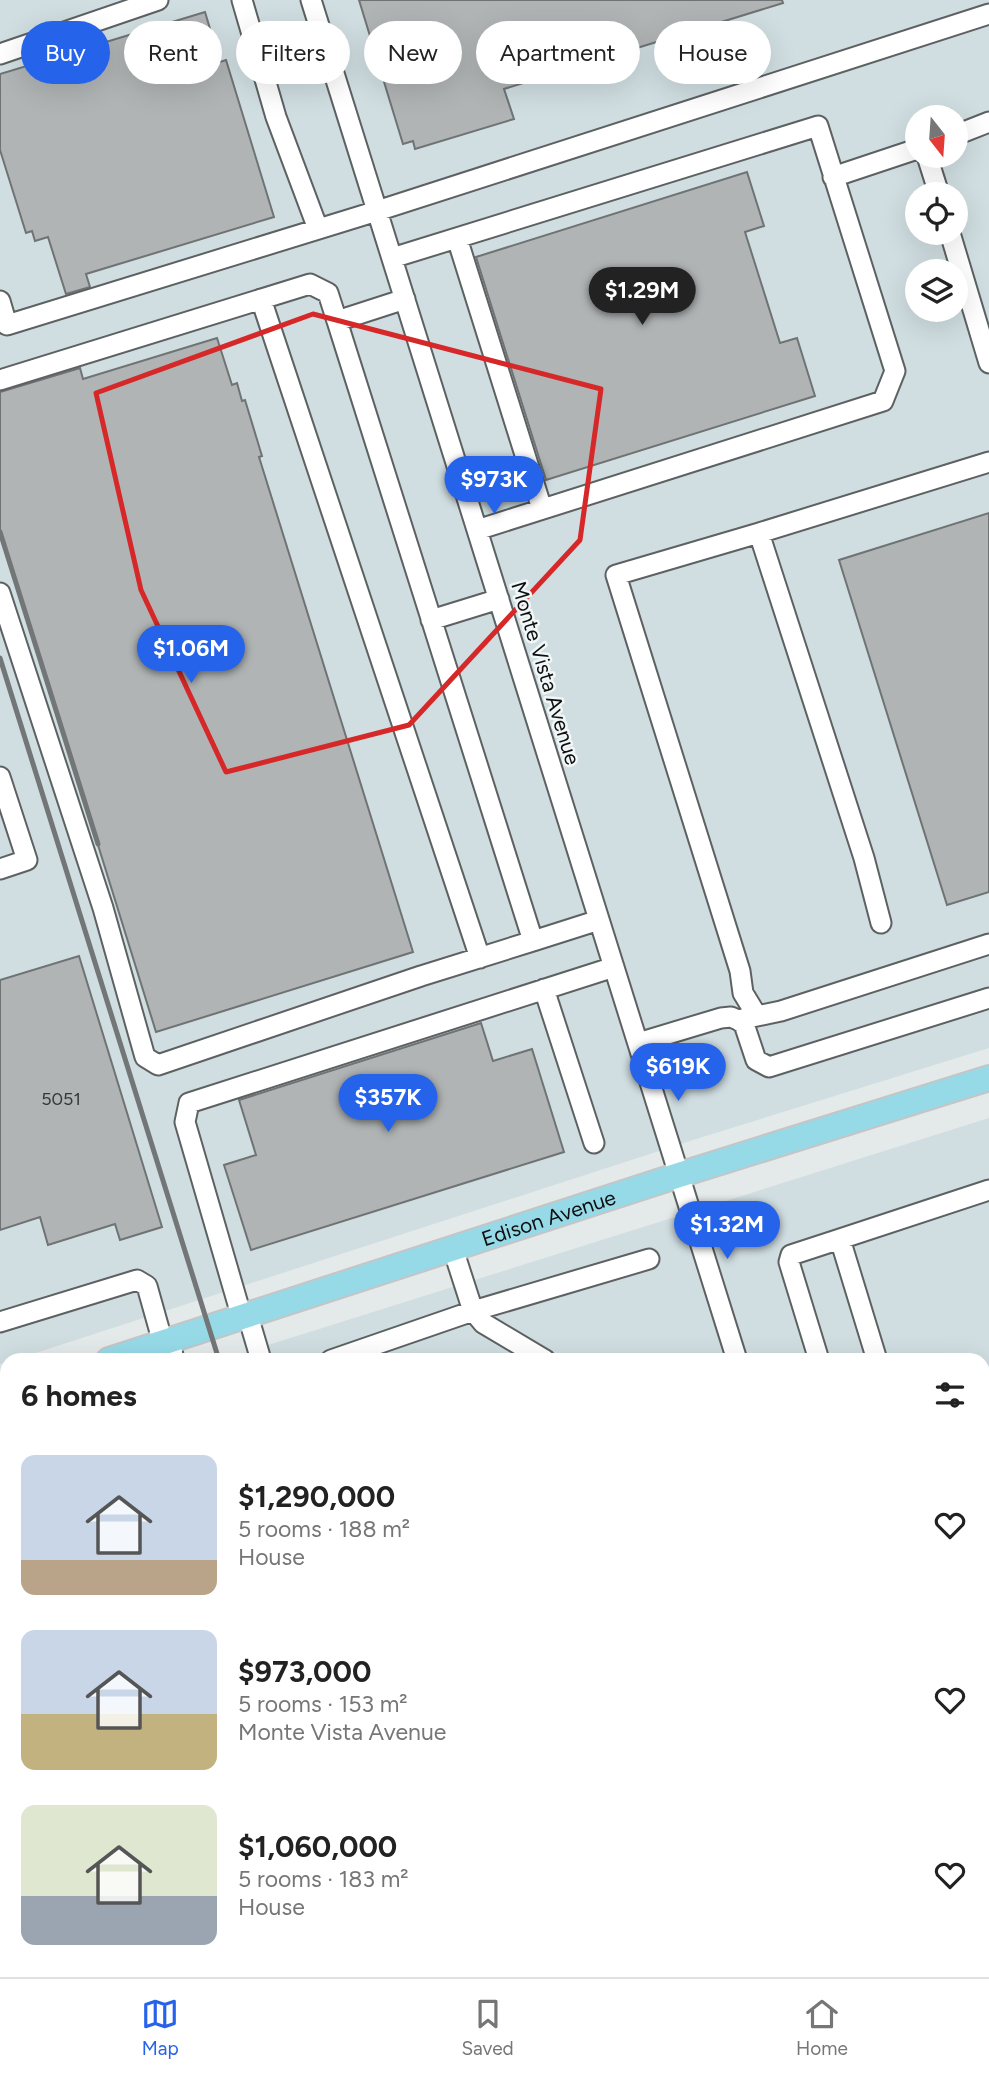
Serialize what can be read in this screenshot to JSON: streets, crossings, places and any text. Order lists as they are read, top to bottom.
{
  "streets": {
    "main road": ["Edison Avenue"],
    "street": ["Monte Vista Avenue"]
  },
  "crossings": [
    ["Monte Vista Avenue", "Edison Avenue"]
  ],
  "house_numbers": ["5051"],
  "north": "bottom",
  "page": {
    "chip": [
      "Buy",
      "Rent",
      "Filters",
      "New",
      "Apartment",
      "House"
    ],
    "price": [
      "$1.29M",
      "$973K",
      "$1.06M",
      "$619K",
      "$357K",
      "$1.32M"
    ],
    "heading": "6 homes",
    "list": [
      {
        "name": "$1,290,000",
        "note": "5 rooms · 188 m² · House"
      },
      {
        "name": "$973,000",
        "note": "5 rooms · 153 m² · Monte Vista Avenue"
      },
      {
        "name": "$1,060,000",
        "note": "5 rooms · 183 m² · House"
      }
    ],
    "tabs": ["Map", "Saved", "Home"]
  }
}
